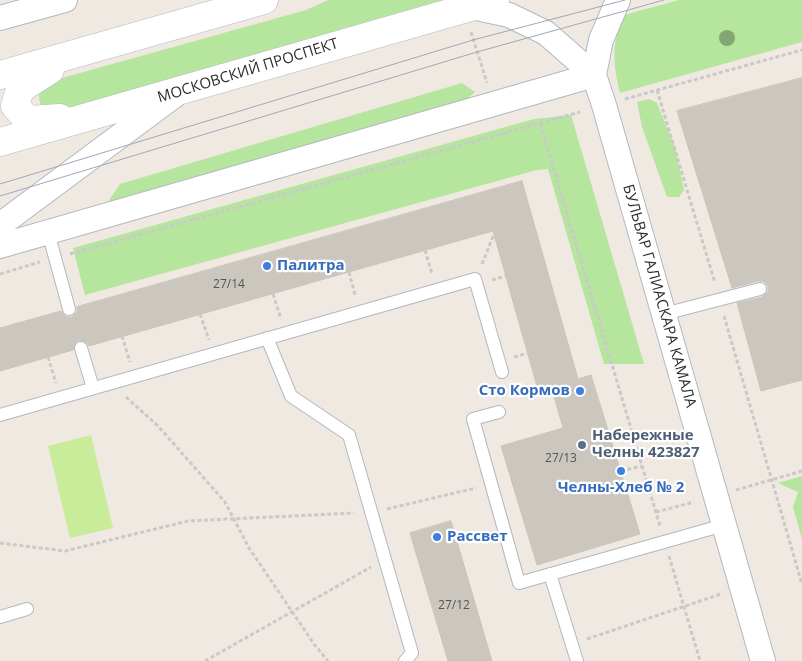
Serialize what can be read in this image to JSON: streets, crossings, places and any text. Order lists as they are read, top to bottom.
{
  "streets": {
    "main road": ["МОСКОВСКИЙ ПРОСПЕКТ"],
    "street": ["БУЛЬВАР ГАЛИАСКАРА КАМАЛА"]
  },
  "places": [
    "Палитра",
    "Сто Кормов",
    "Набережные Челны 423827",
    "Челны-Хлеб № 2",
    "Рассвет"
  ],
  "house_numbers": ["27/14", "27/13", "27/12"]
}
